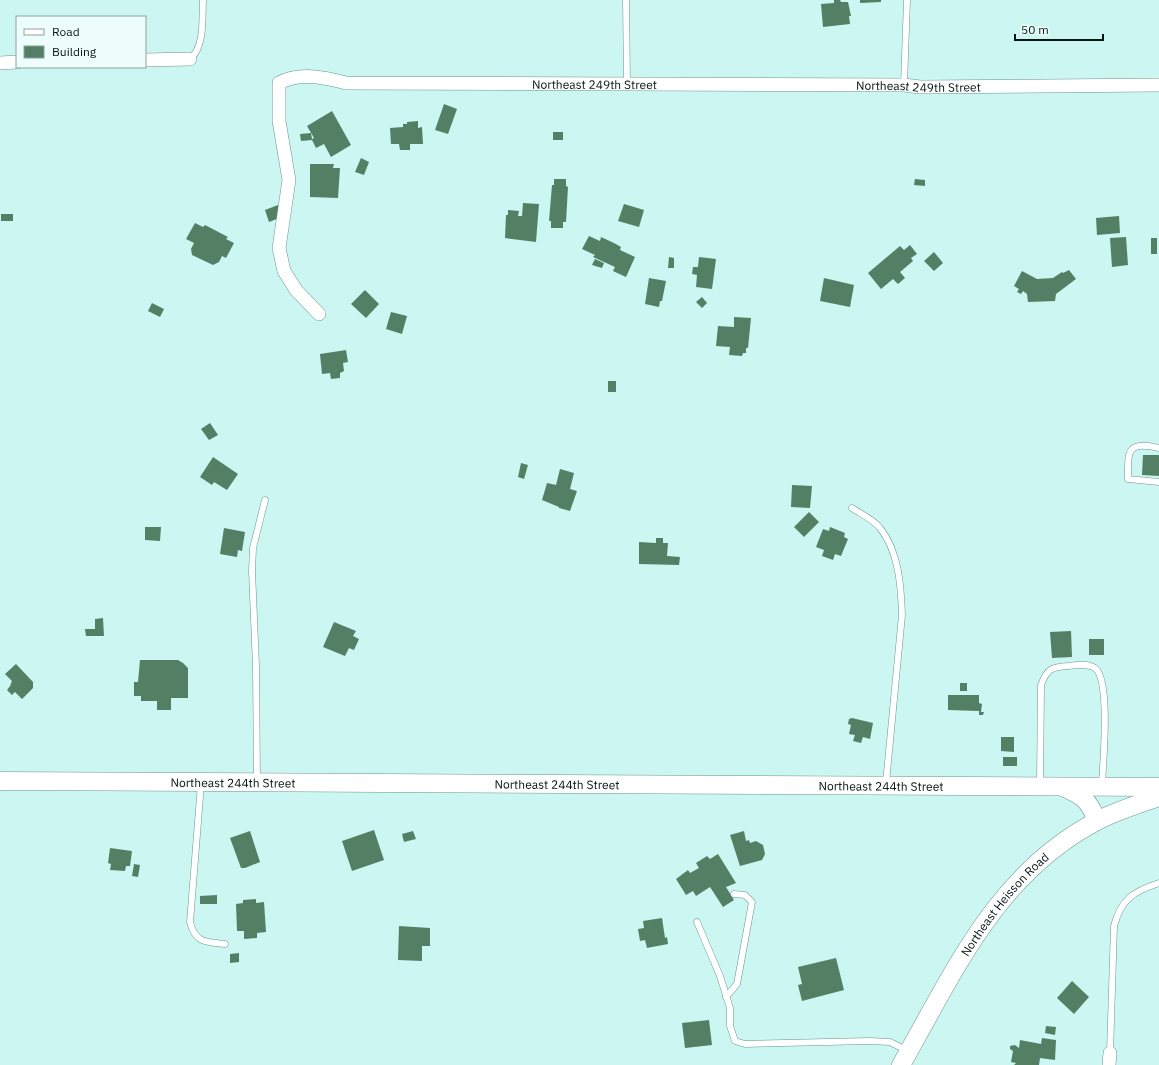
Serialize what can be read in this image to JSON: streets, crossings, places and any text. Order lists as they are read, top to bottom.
{
  "streets": {
    "street": ["Northeast 249th Street", "Northeast 244th Street", "Northeast Heisson Road"]
  },
  "crossings": [
    ["Northeast 244th Street", "Northeast Heisson Road"]
  ],
  "legend": ["Road", "Building"],
  "scale_bar": "50 m"
}
